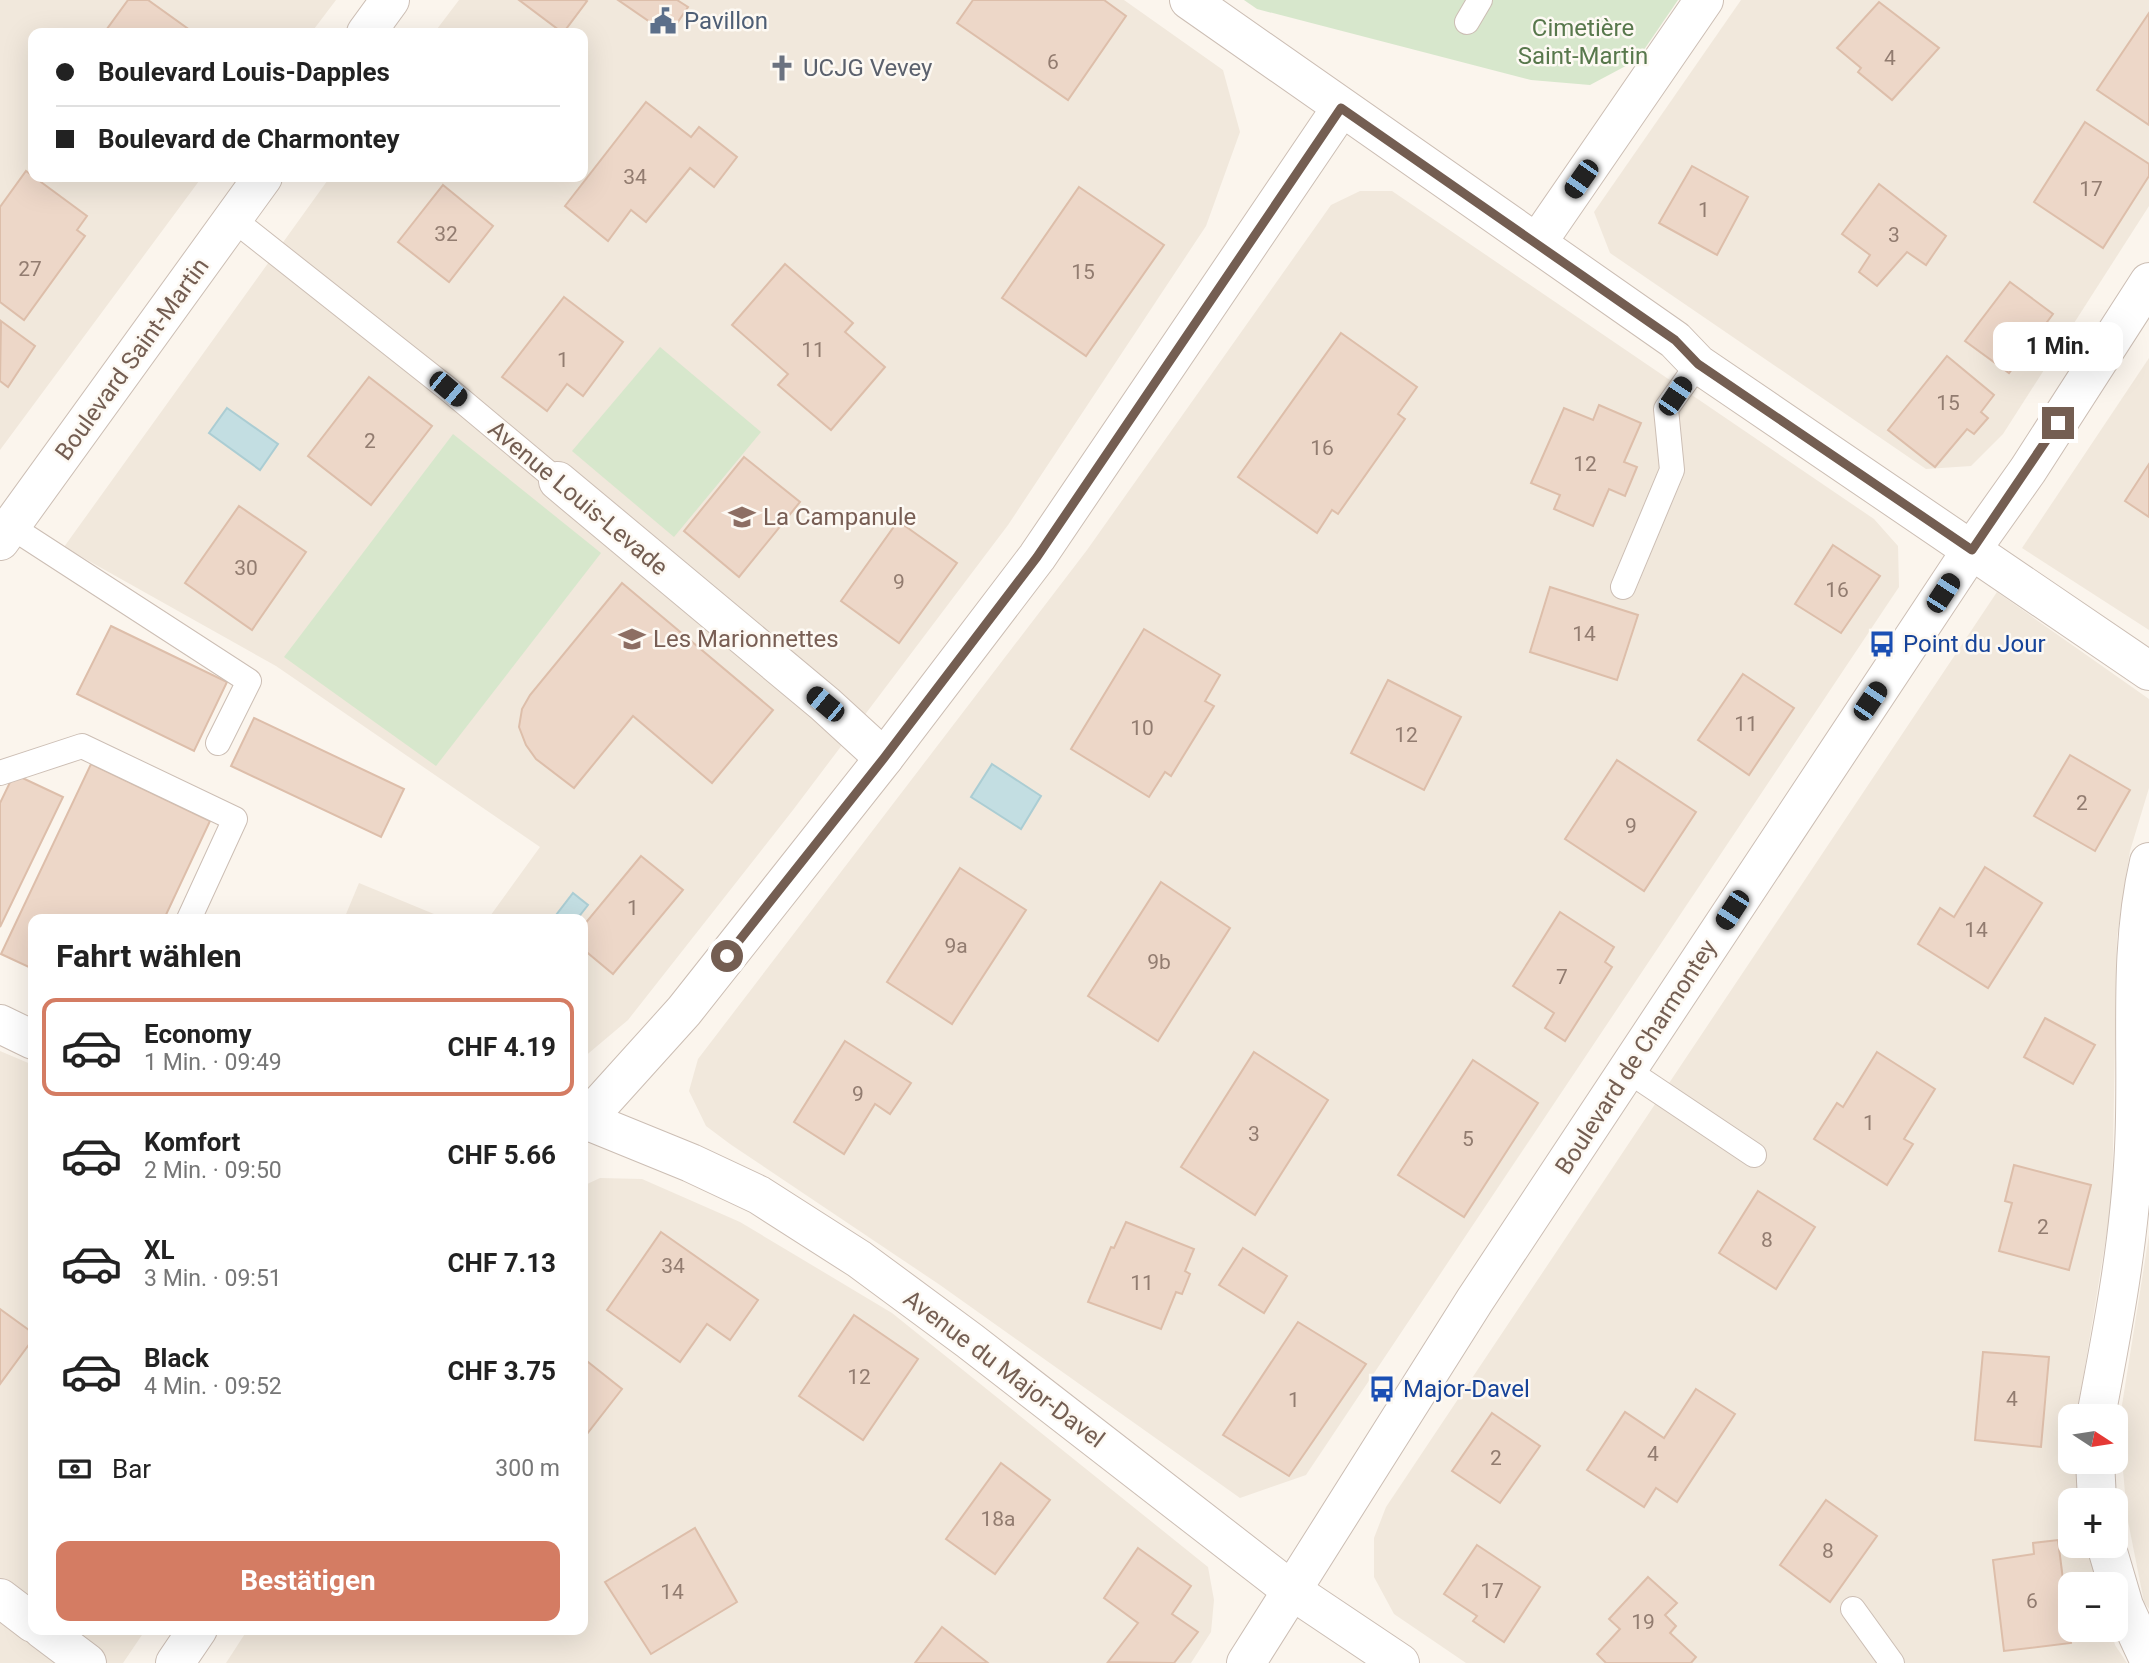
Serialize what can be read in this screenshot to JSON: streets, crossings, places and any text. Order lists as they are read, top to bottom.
{
  "streets": {
    "street": [
      "Boulevard Saint-Martin",
      "Avenue Louis-Levade",
      "Boulevard de Charmontey",
      "Avenue du Major-Davel"
    ]
  },
  "crossings": [
    ["Boulevard Saint-Martin", "Avenue Louis-Levade"],
    ["Boulevard de Charmontey", "Avenue du Major-Davel"]
  ],
  "parks": ["Cimetière Saint-Martin"],
  "places": {
    "public building": ["Pavillon"],
    "church": ["UCJG Vevey"],
    "school or university": ["La Campanule", "Les Marionnettes"],
    "bus stop": ["Point du Jour", "Major-Davel"]
  },
  "house_numbers": [
    "4",
    "6",
    "34",
    "17",
    "1",
    "32",
    "3",
    "27",
    "15",
    "11",
    "1",
    "15",
    "2",
    "16",
    "12",
    "30",
    "9",
    "16",
    "14",
    "11",
    "10",
    "12",
    "2",
    "9",
    "1",
    "14",
    "9a",
    "9b",
    "7",
    "9",
    "1",
    "3",
    "5",
    "2",
    "8",
    "34",
    "11",
    "12",
    "4",
    "1",
    "4",
    "2",
    "18a",
    "8",
    "17",
    "14",
    "6",
    "19"
  ],
  "north": "right",
  "page": {
    "banner": ["Boulevard Louis-Dapples", "Boulevard de Charmontey"],
    "bubble": "1 Min.",
    "heading": "Fahrt wählen",
    "list": [
      {
        "name": "Economy",
        "note": "1 Min. · 09:49",
        "value": "CHF 4.19"
      },
      {
        "name": "Komfort",
        "note": "2 Min. · 09:50",
        "value": "CHF 5.66"
      },
      {
        "name": "XL",
        "note": "3 Min. · 09:51",
        "value": "CHF 7.13"
      },
      {
        "name": "Black",
        "note": "4 Min. · 09:52",
        "value": "CHF 3.75"
      }
    ],
    "map_buttons": ["+", "−"],
    "pay": ["Bar", "300 m"],
    "buttons": "Bestätigen"
  }
}
